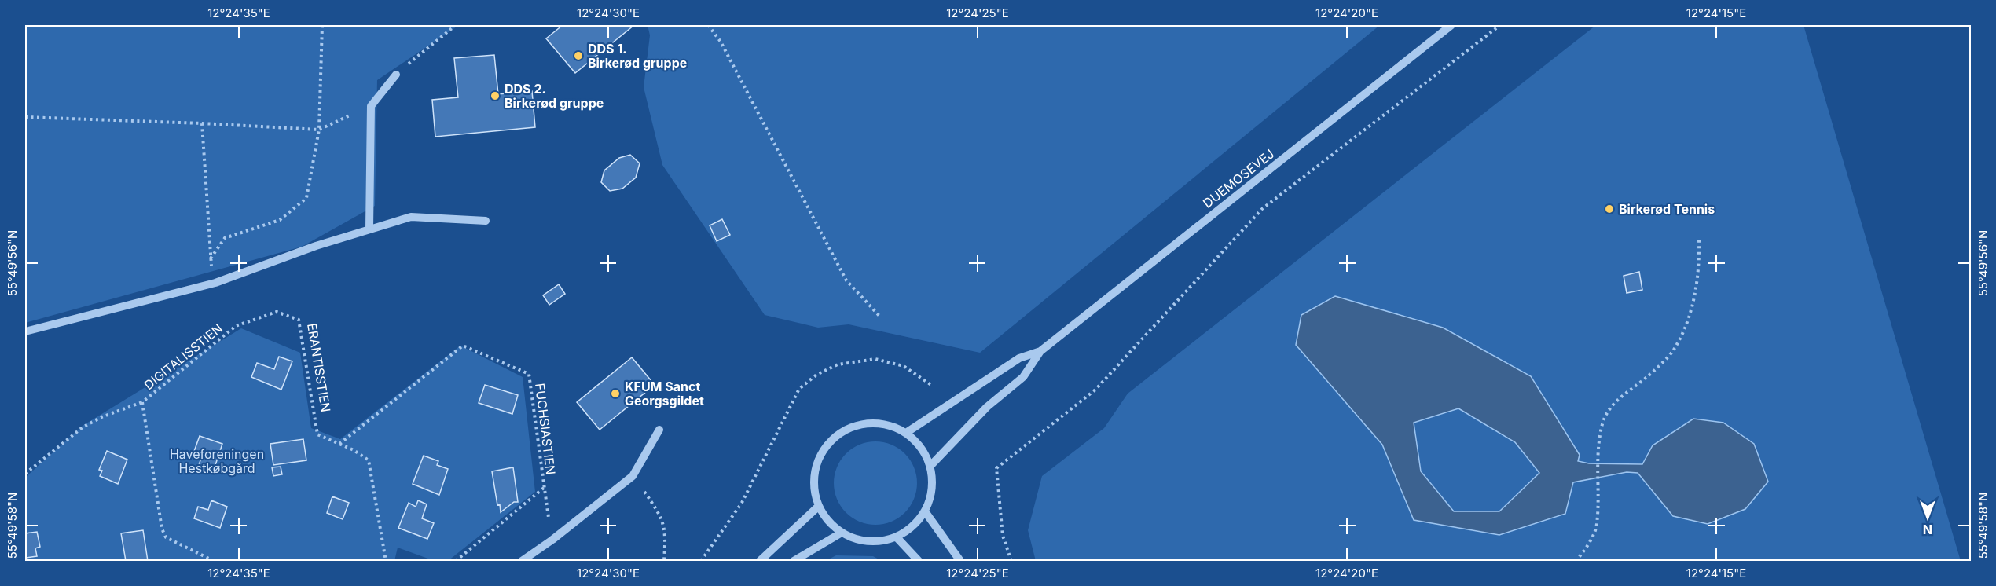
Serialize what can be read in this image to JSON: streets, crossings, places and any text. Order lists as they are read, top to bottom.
{
  "streets": {
    "street": ["DUEMOSEVEJ"],
    "path": ["DIGITALISSTIEN", "ERANTISSTIEN", "FUCHSIASTIEN"]
  },
  "crossings": [
    ["DIGITALISSTIEN", "ERANTISSTIEN"],
    ["ERANTISSTIEN", "FUCHSIASTIEN"]
  ],
  "parks": ["Haveforeningen Hestkøbgård"],
  "places": [
    "DDS 1. Birkerød gruppe",
    "DDS 2. Birkerød gruppe",
    "Birkerød Tennis",
    "KFUM Sanct Georgsgildet"
  ],
  "north": "bottom",
  "coordinates": [
    "12°24'35\"E",
    "12°24'30\"E",
    "12°24'25\"E",
    "12°24'20\"E",
    "12°24'15\"E",
    "55°49'56\"N",
    "55°49'58\"N"
  ]
}
